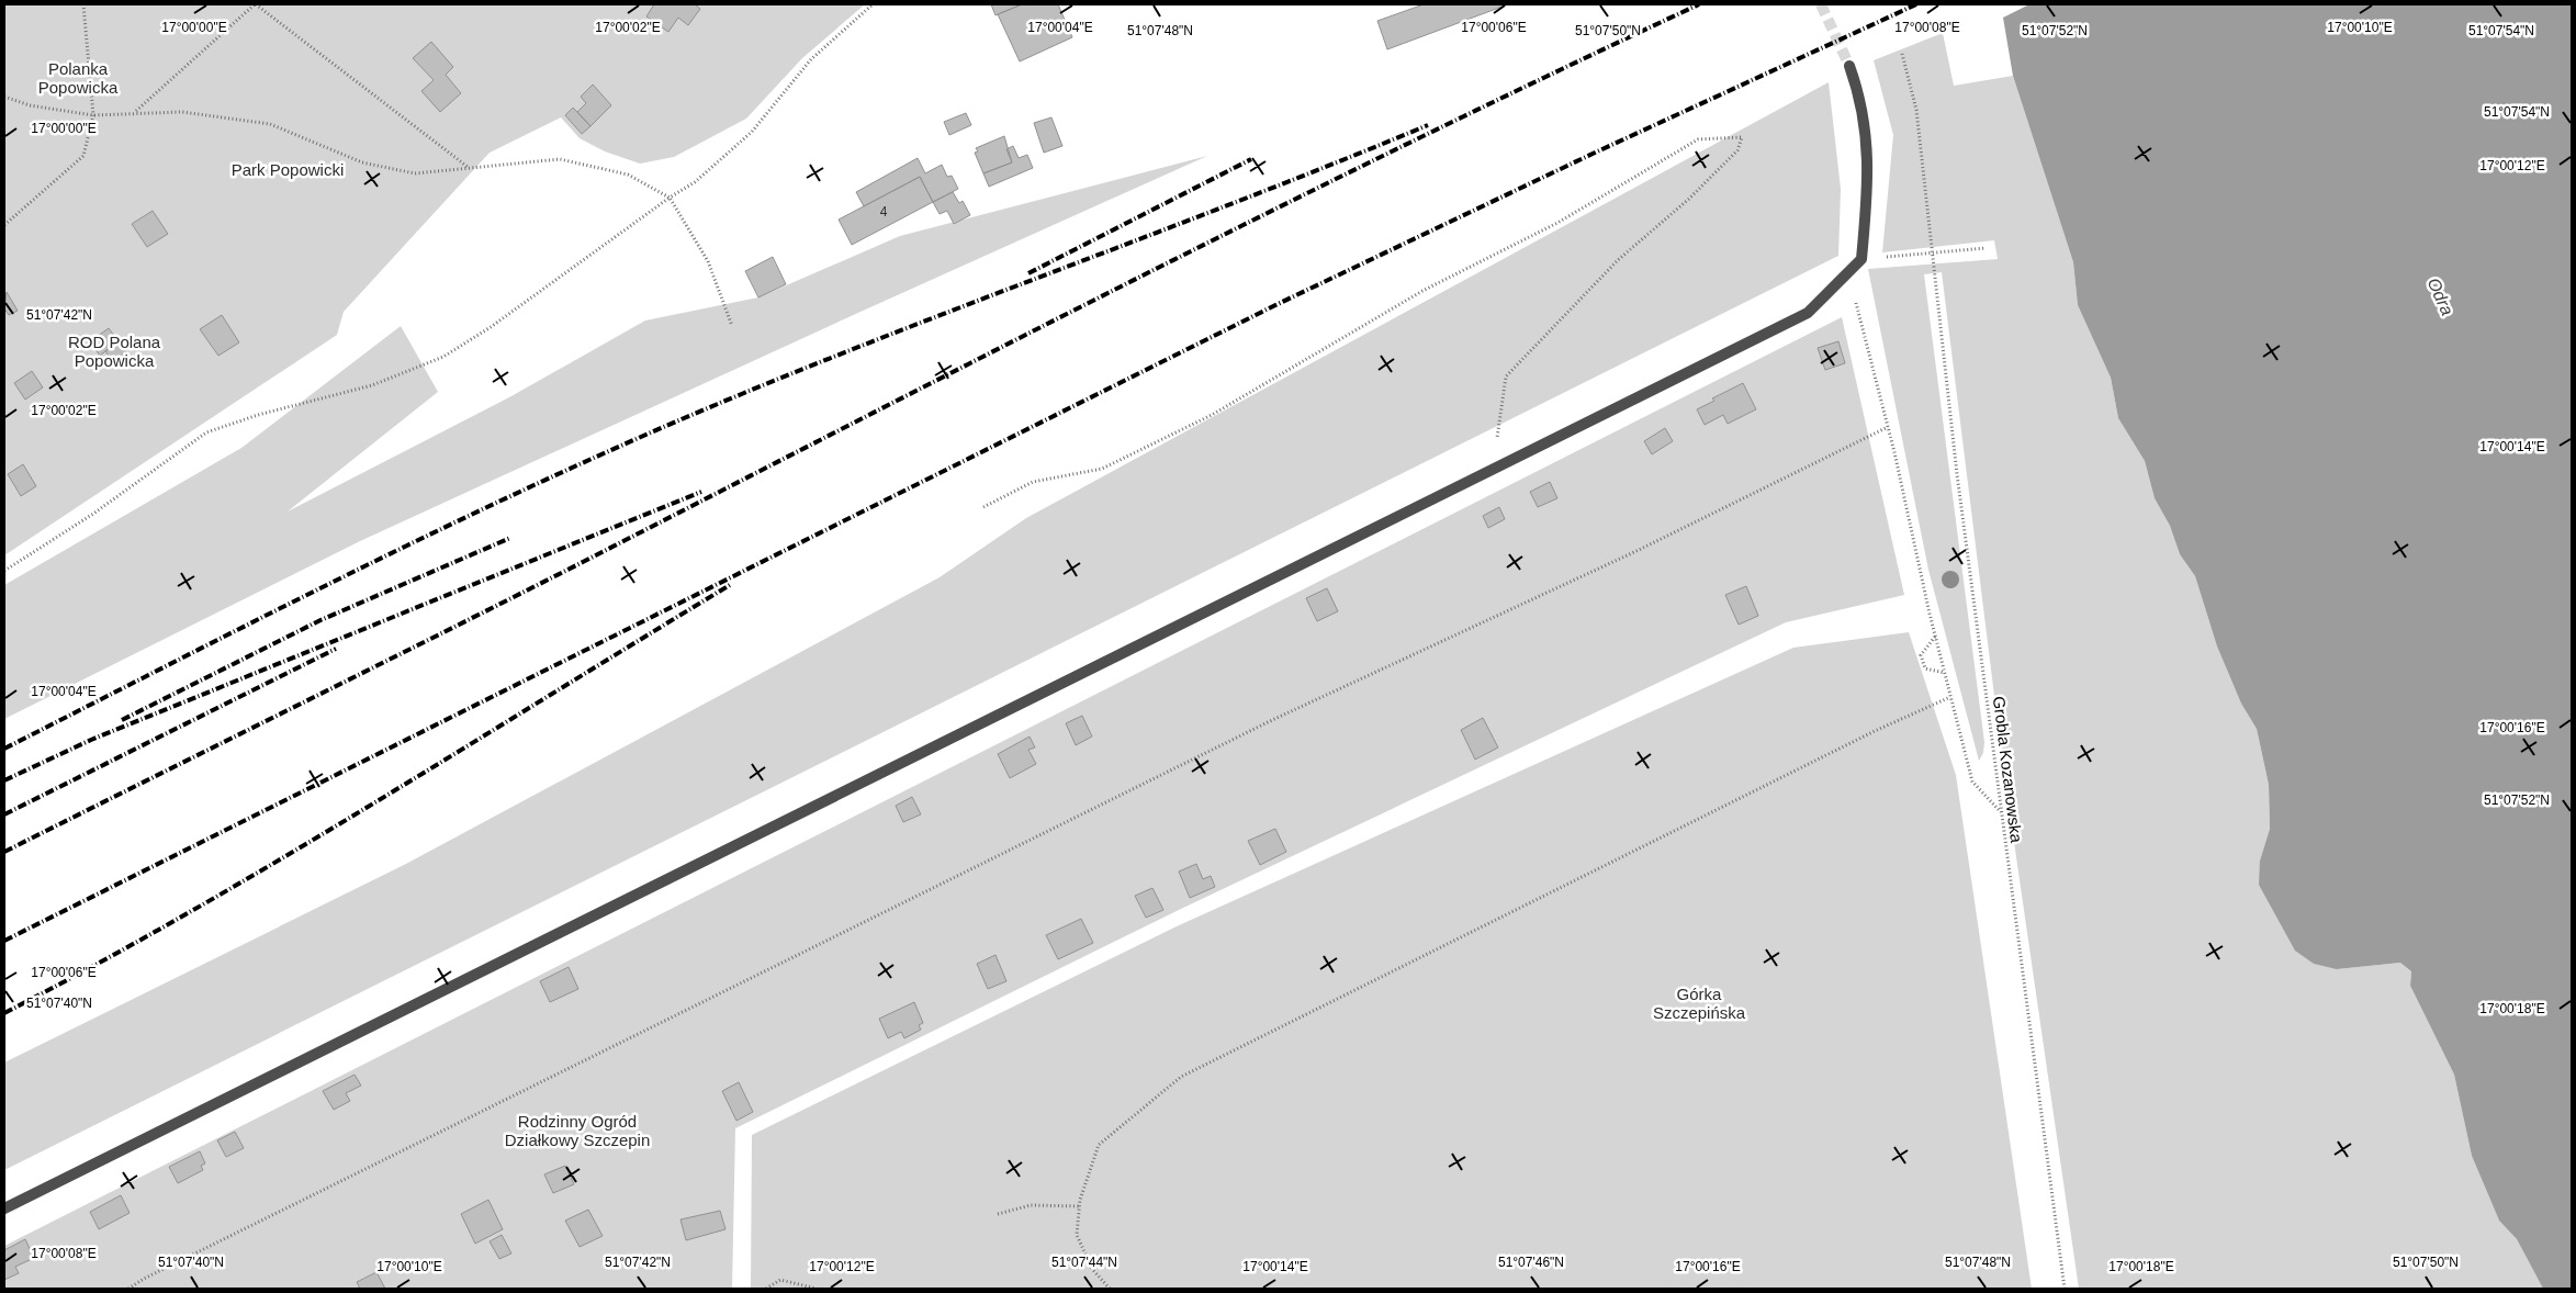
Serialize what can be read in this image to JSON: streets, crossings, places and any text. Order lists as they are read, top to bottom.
{
  "streets": {
    "path": ["Grobla Kozanowska"]
  },
  "water": ["Odra"],
  "parks": [
    "Polanka Popowicka",
    "Park Popowicki",
    "ROD Polana Popowicka",
    "Górka Szczepińska",
    "Rodzinny Ogród Działkowy Szczepin"
  ],
  "house_numbers": ["4"],
  "coordinates": [
    "17°00'00\"E",
    "17°00'02\"E",
    "17°00'04\"E",
    "17°00'06\"E",
    "17°00'08\"E",
    "17°00'10\"E",
    "51°07'54\"N",
    "51°07'48\"N",
    "51°07'50\"N",
    "51°07'52\"N",
    "17°00'12\"E",
    "51°07'42\"N",
    "17°00'14\"E",
    "17°00'16\"E",
    "51°07'40\"N",
    "17°00'18\"E",
    "51°07'44\"N",
    "51°07'46\"N"
  ]
}
